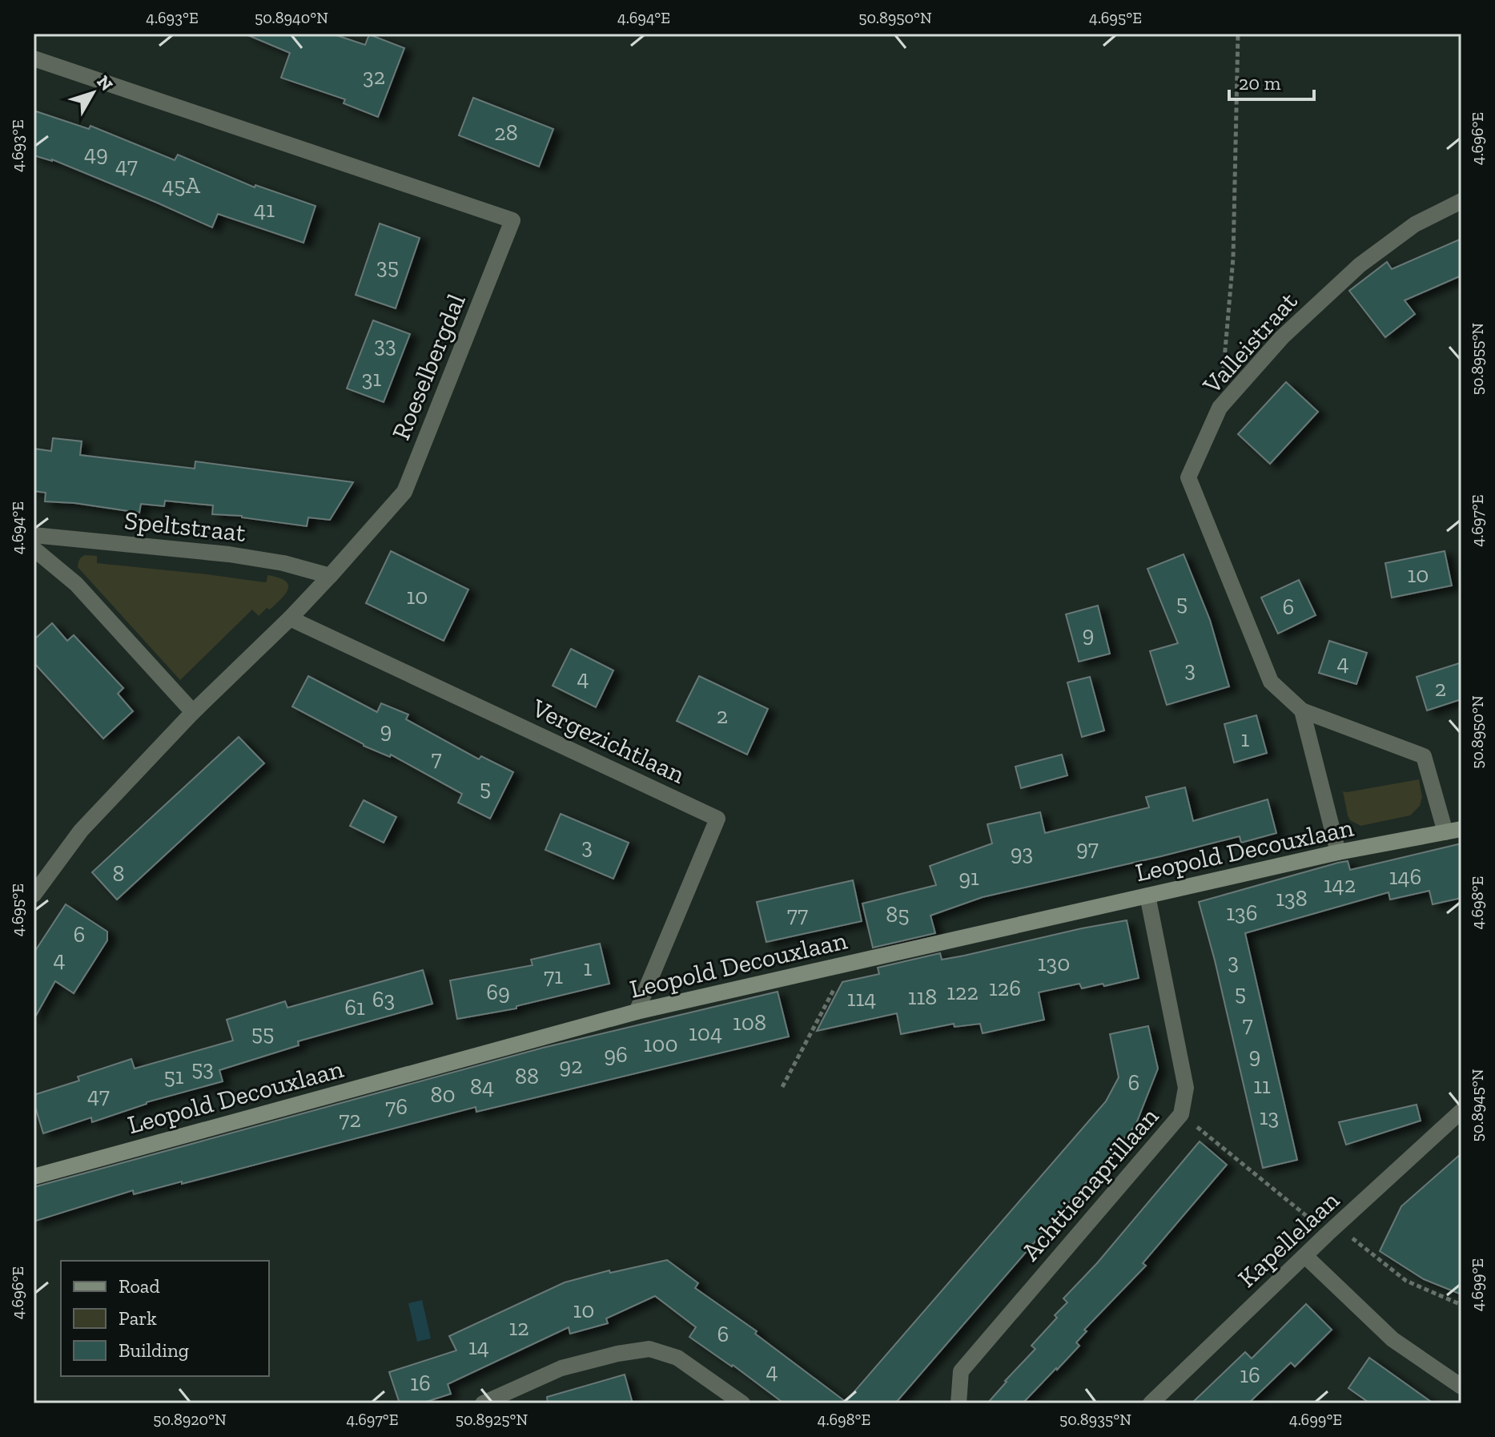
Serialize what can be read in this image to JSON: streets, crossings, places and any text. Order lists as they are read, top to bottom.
{
  "streets": {
    "street": [
      "Valleistraat",
      "Roeselbergdal",
      "Speltstraat",
      "Vergezichtlaan",
      "Leopold Decouxlaan",
      "Achttienaprillaan",
      "Kapellelaan"
    ]
  },
  "crossings": [
    ["Valleistraat", "Leopold Decouxlaan"],
    ["Roeselbergdal", "Speltstraat"],
    ["Roeselbergdal", "Vergezichtlaan"],
    ["Vergezichtlaan", "Leopold Decouxlaan"],
    ["Leopold Decouxlaan", "Achttienaprillaan"]
  ],
  "house_numbers": [
    "32",
    "28",
    "49",
    "47",
    "45A",
    "41",
    "35",
    "33",
    "31",
    "10",
    "10",
    "5",
    "6",
    "9",
    "4",
    "3",
    "4",
    "2",
    "2",
    "9",
    "1",
    "7",
    "5",
    "3",
    "97",
    "93",
    "8",
    "146",
    "91",
    "142",
    "138",
    "136",
    "77",
    "85",
    "6",
    "4",
    "3",
    "130",
    "1",
    "71",
    "126",
    "69",
    "122",
    "5",
    "118",
    "114",
    "63",
    "61",
    "108",
    "7",
    "55",
    "104",
    "100",
    "96",
    "9",
    "92",
    "53",
    "51",
    "88",
    "6",
    "11",
    "84",
    "80",
    "47",
    "76",
    "13",
    "72",
    "10",
    "12",
    "6",
    "14",
    "4",
    "16",
    "16"
  ],
  "legend": ["Road", "Park", "Building"],
  "scale_bar": "20 m",
  "north": "top right",
  "coordinates": [
    "4.693°E",
    "50.8940°N",
    "4.694°E",
    "50.8950°N",
    "4.695°E",
    "4.696°E",
    "50.8955°N",
    "4.697°E",
    "4.698°E",
    "50.8945°N",
    "4.699°E",
    "50.8920°N",
    "50.8925°N",
    "50.8935°N"
  ]
}
